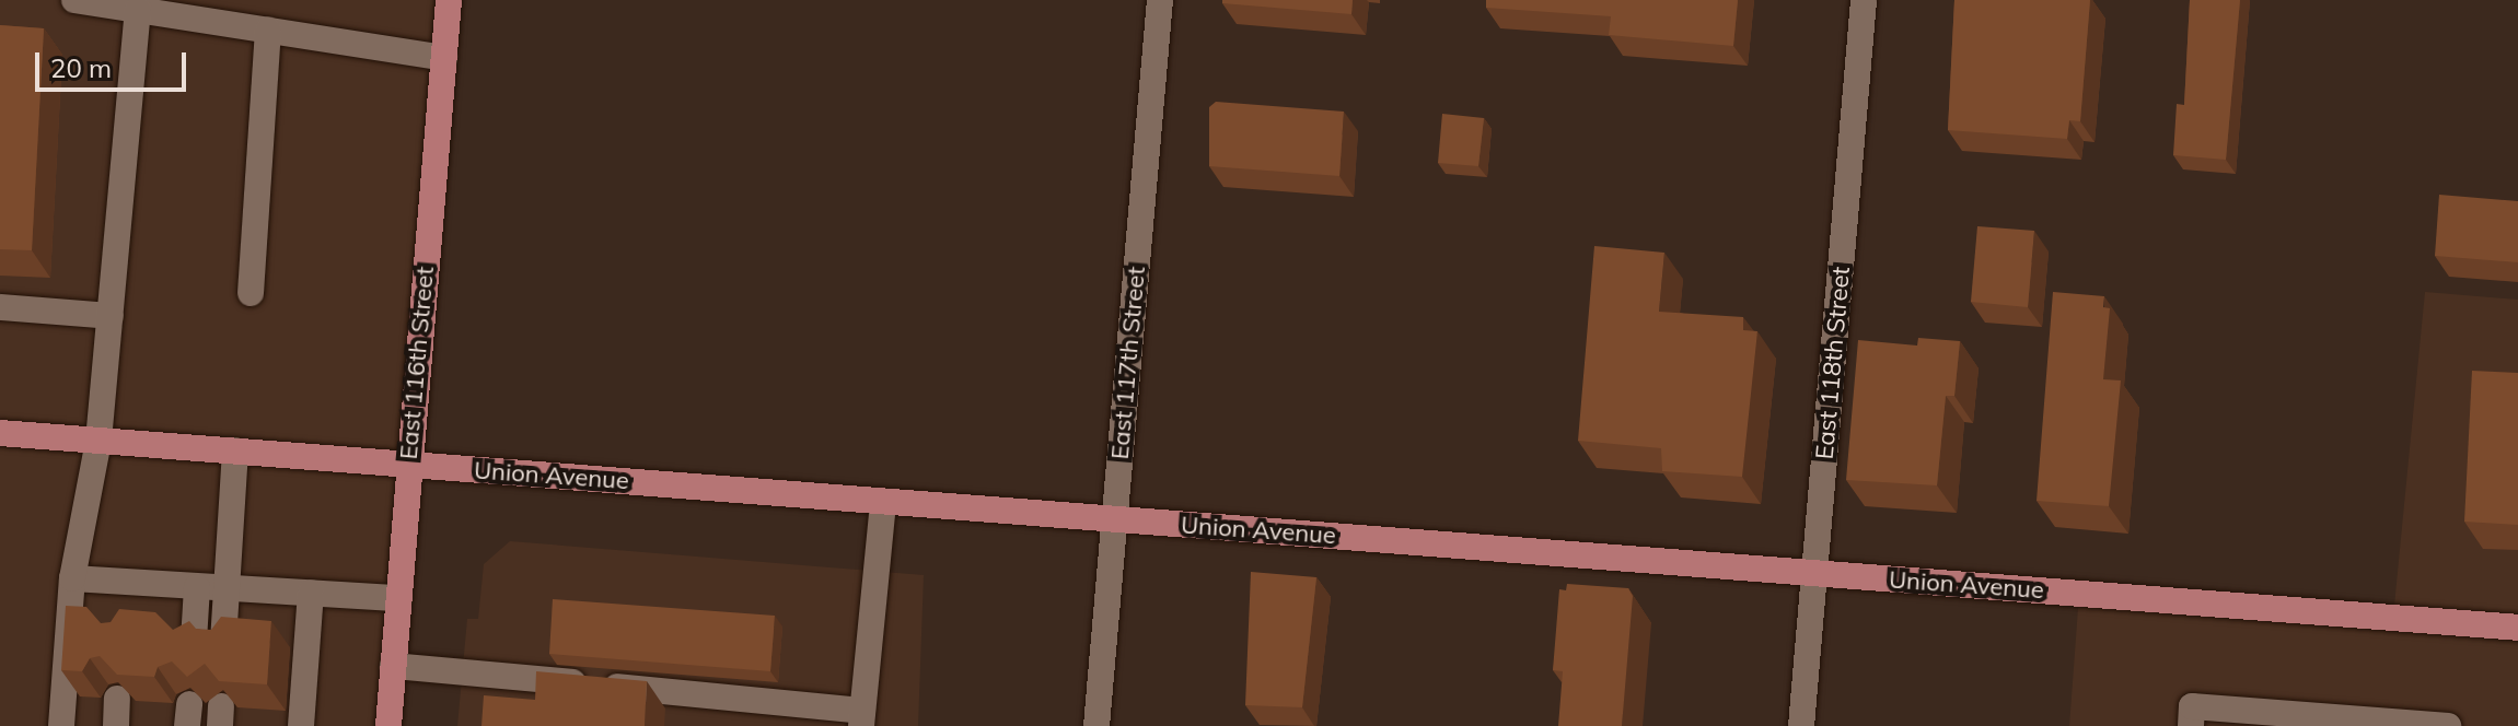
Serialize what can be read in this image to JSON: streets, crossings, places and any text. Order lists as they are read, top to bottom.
{
  "streets": {
    "main road": ["East 116th Street", "Union Avenue"],
    "street": ["East 117th Street", "East 118th Street"]
  },
  "crossings": [
    ["East 116th Street", "Union Avenue"],
    ["East 117th Street", "Union Avenue"],
    ["East 118th Street", "Union Avenue"]
  ],
  "scale_bar": "20 m"
}
